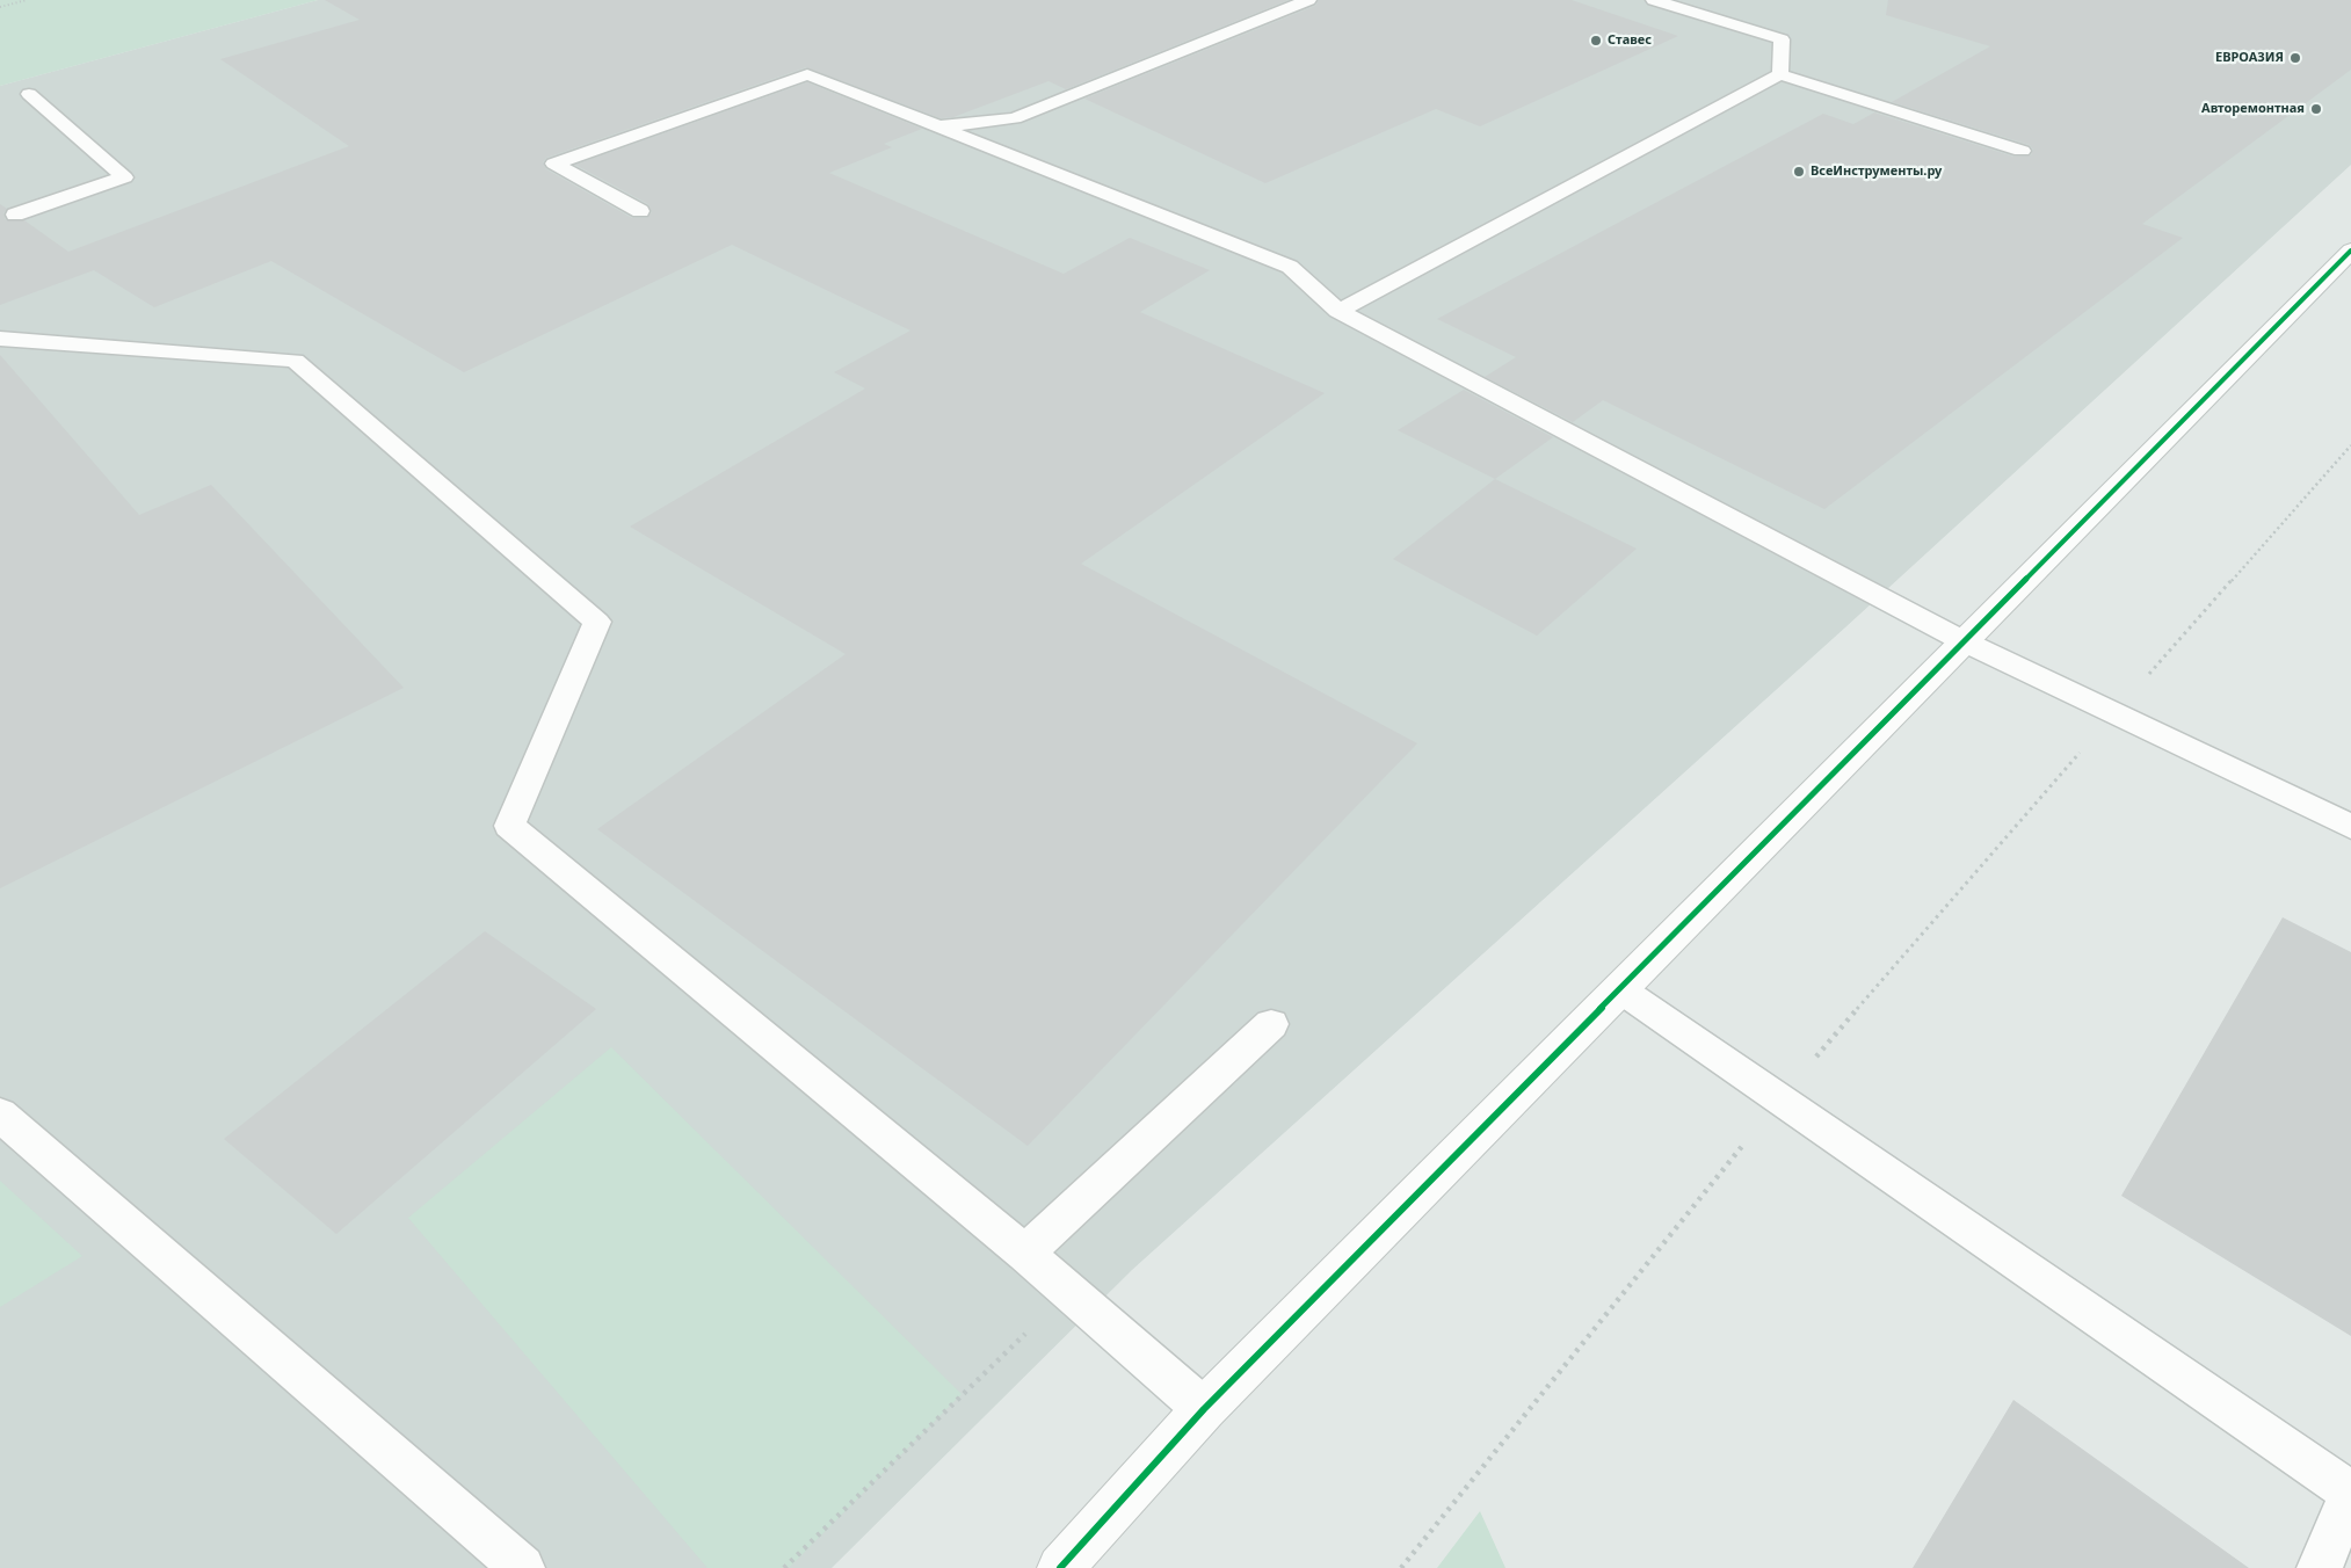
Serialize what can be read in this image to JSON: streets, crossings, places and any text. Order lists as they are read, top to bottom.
{
  "places": [
    "Ставес",
    "ЕВРОАЗИЯ",
    "Авторемонтная",
    "ВсеИнструменты.ру"
  ]
}
